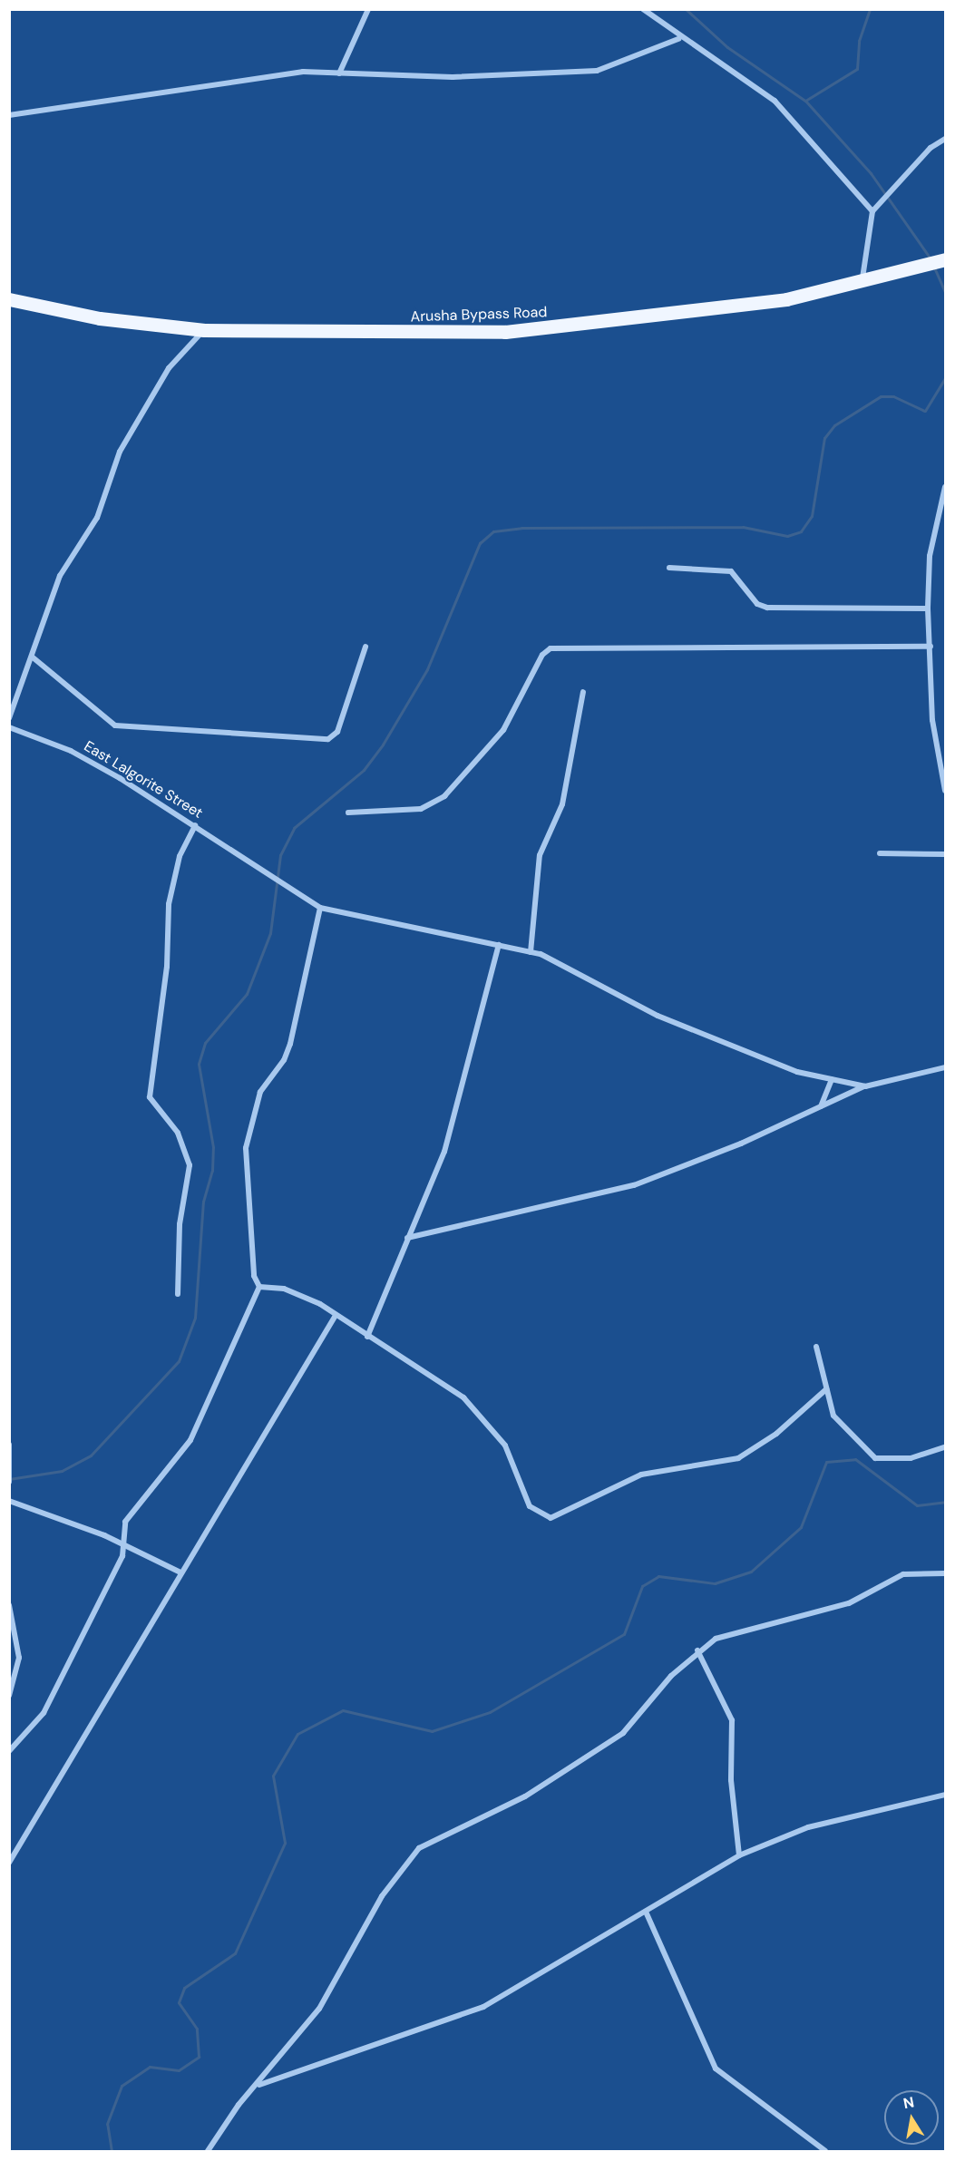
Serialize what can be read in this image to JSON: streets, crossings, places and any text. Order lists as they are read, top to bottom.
{
  "streets": {
    "main road": ["Arusha Bypass Road"],
    "street": ["East Lalgorite Street"]
  },
  "north": "top"
}
